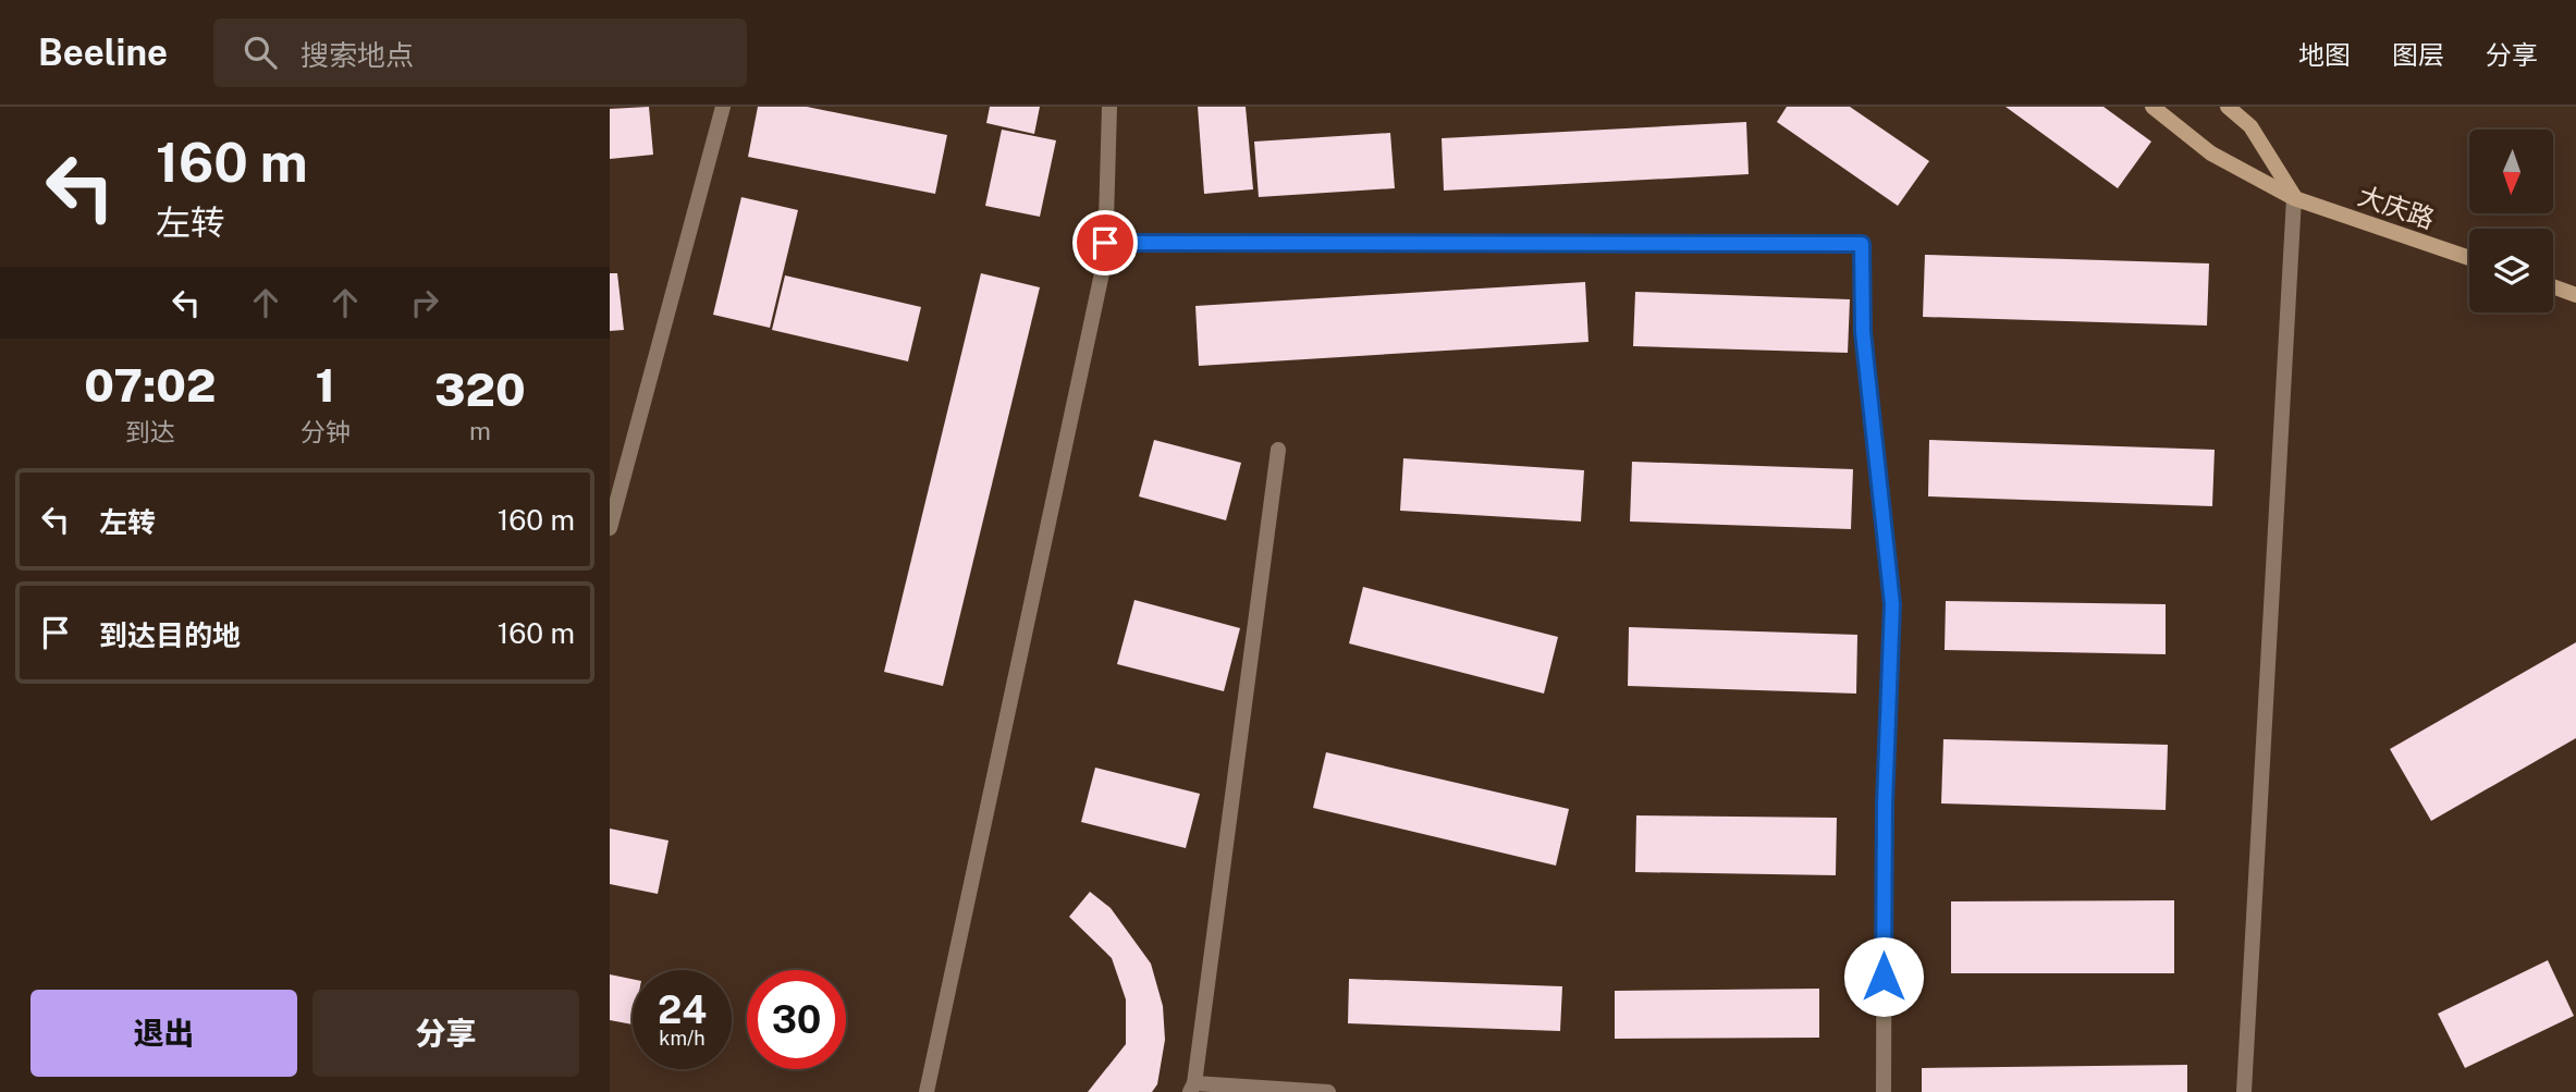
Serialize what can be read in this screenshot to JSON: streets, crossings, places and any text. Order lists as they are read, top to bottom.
{
  "streets": {
    "street": ["大庆路"]
  },
  "north": "bottom",
  "page": {
    "header": "Beeline",
    "search": "搜索地点",
    "nav": ["地图", "图层", "分享"],
    "turn": ["160 m", "左转"],
    "eta": [
      "07:02",
      "到达",
      "1",
      "分钟",
      "320",
      "m"
    ],
    "list": [
      {
        "name": "左转",
        "value": "160 m"
      },
      {
        "name": "到达目的地",
        "value": "160 m"
      }
    ],
    "speed": "24 km/h",
    "limit": "30",
    "buttons": ["退出", "分享"]
  }
}
